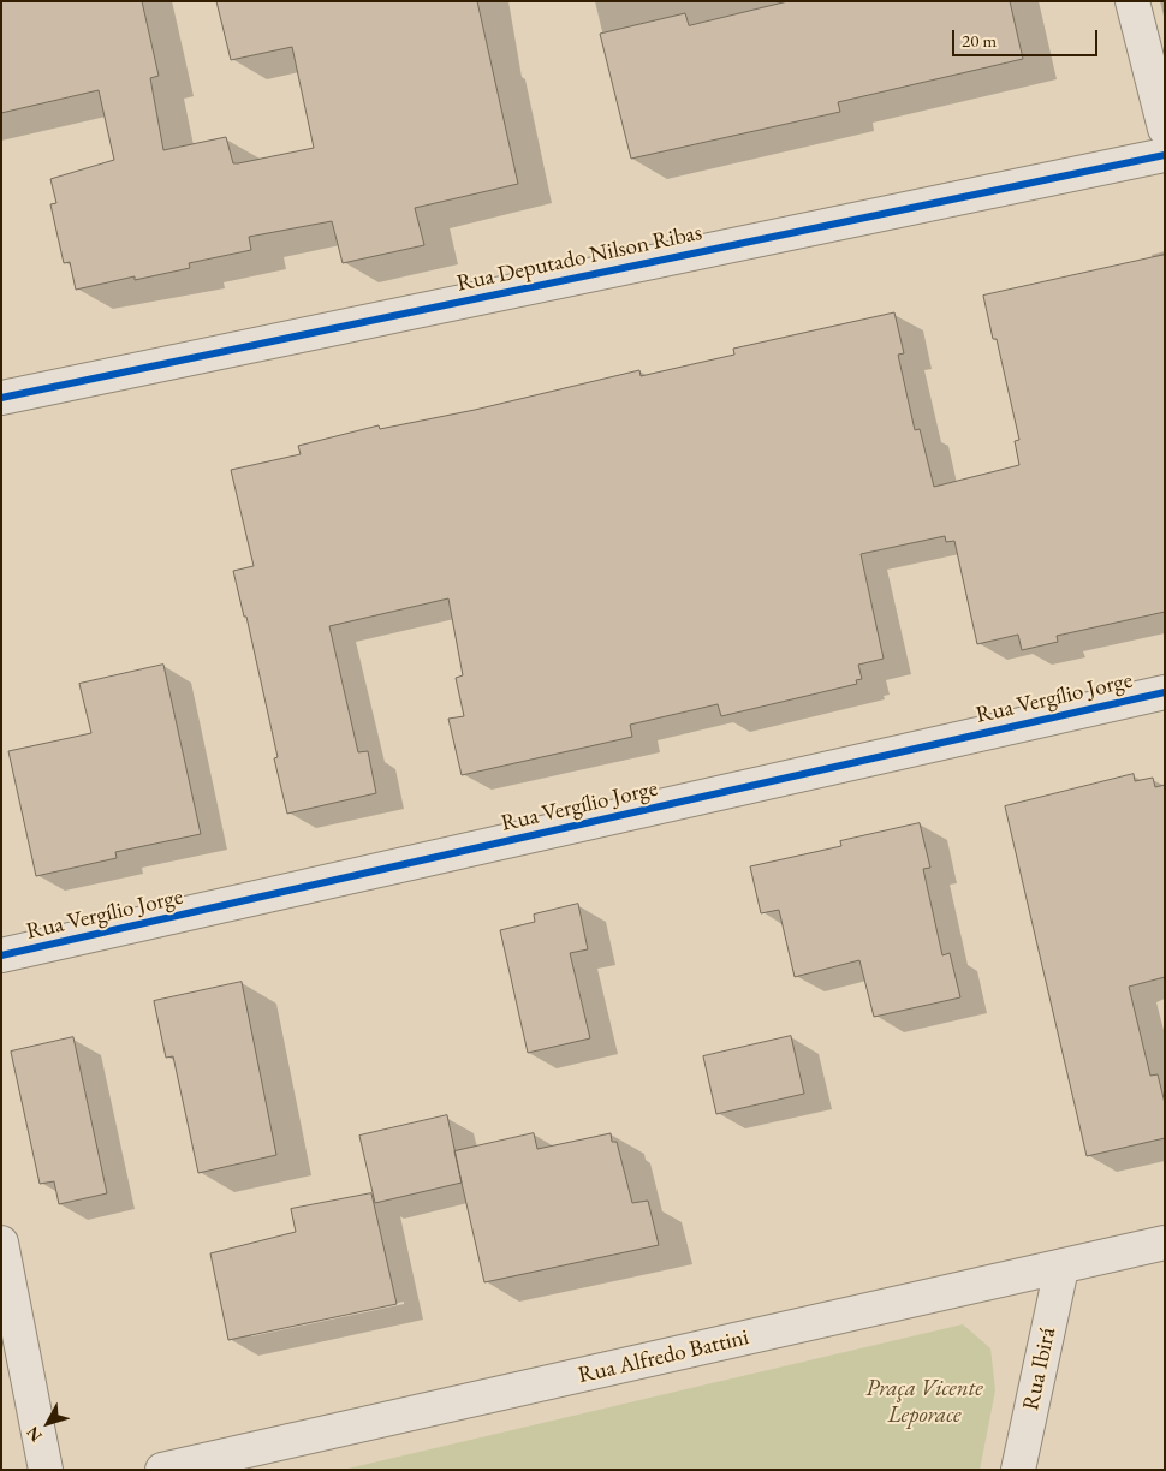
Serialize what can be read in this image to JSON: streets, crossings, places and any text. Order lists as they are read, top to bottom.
{
  "streets": {
    "street": [
      "Rua Deputado Nilson Ribas",
      "Rua Vergílio Jorge",
      "Rua Alfredo Battini",
      "Rua Ibirá"
    ]
  },
  "crossings": [
    ["Rua Alfredo Battini", "Rua Ibirá"]
  ],
  "parks": ["Praça Vicente Leporace"],
  "scale_bar": "20 m",
  "north": "bottom left"
}
